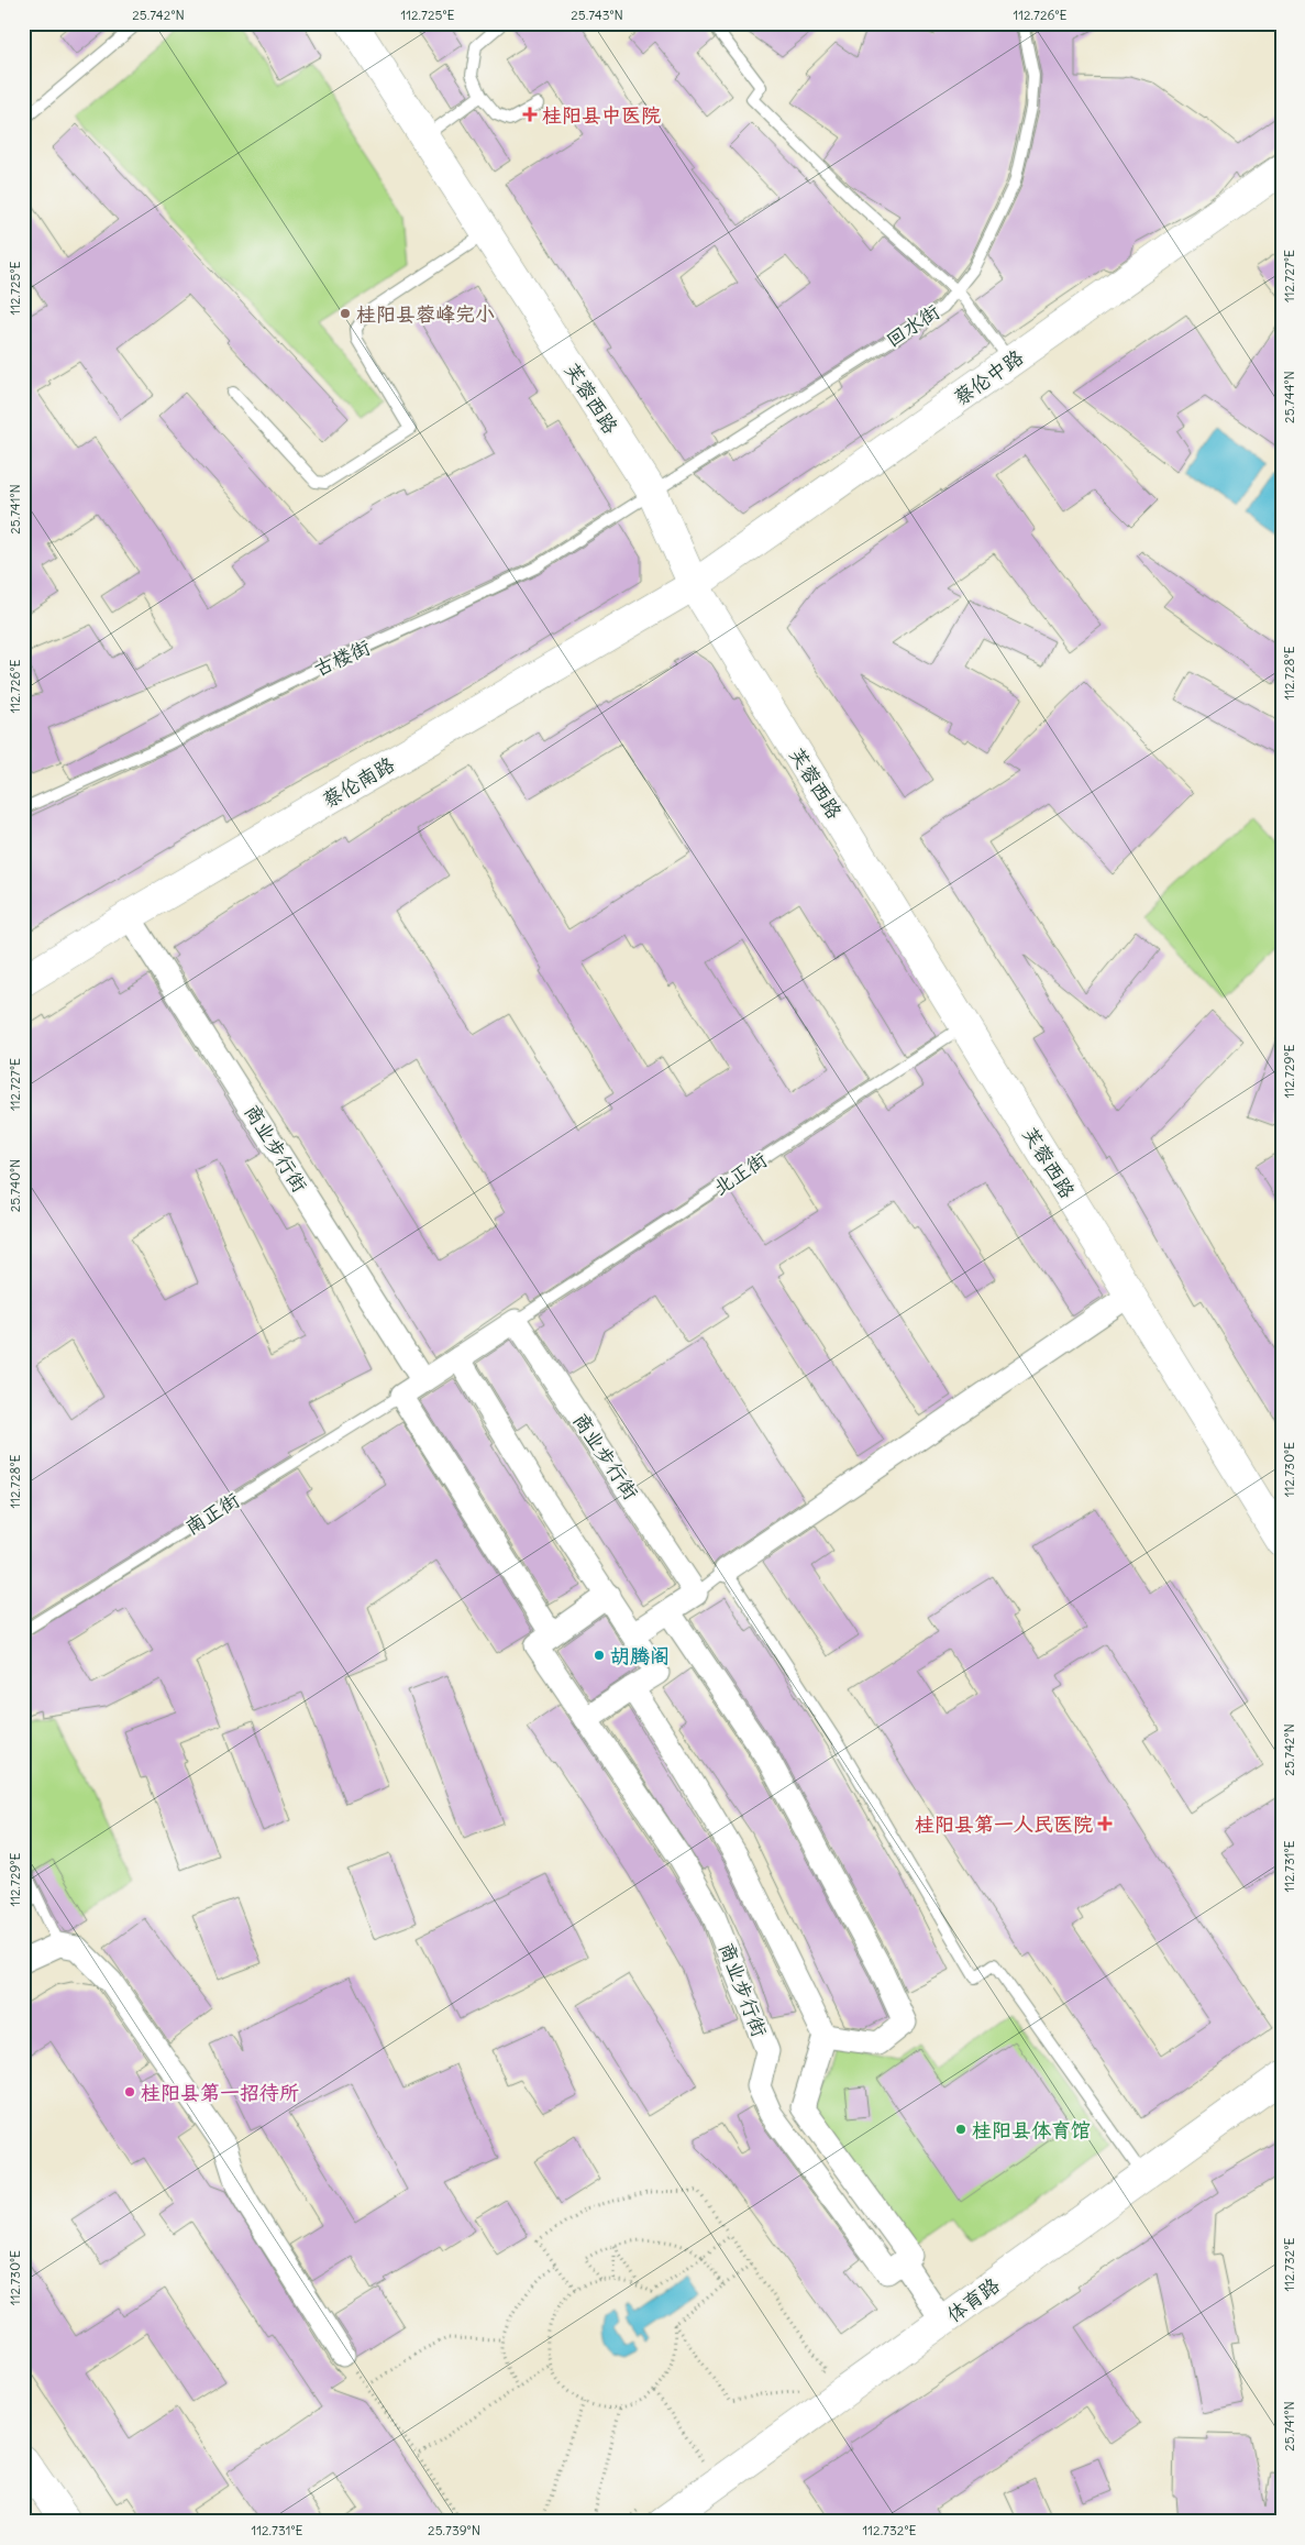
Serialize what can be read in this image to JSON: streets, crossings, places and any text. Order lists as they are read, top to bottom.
{
  "streets": {
    "street": [
      "蔡伦中路",
      "芙蓉西路",
      "蔡伦南路",
      "商业步行街",
      "体育路"
    ],
    "lane": [
      "回水街",
      "古楼街",
      "北正街",
      "南正街"
    ]
  },
  "crossings": [
    ["回水街", "芙蓉西路"],
    ["回水街", "古楼街"],
    ["蔡伦中路", "芙蓉西路"],
    ["蔡伦中路", "蔡伦南路"],
    ["芙蓉西路", "古楼街"],
    ["芙蓉西路", "蔡伦南路"],
    ["芙蓉西路", "北正街"],
    ["蔡伦南路", "商业步行街"],
    ["商业步行街", "北正街"]
  ],
  "places": {
    "health": ["桂阳县中医院", "桂阳县第一人民医院"],
    "other": [
      "桂阳县蓉峰完小",
      "胡腾阁",
      "桂阳县第一招待所",
      "桂阳县体育馆"
    ]
  },
  "coordinates": [
    "25.742°N",
    "112.725°E",
    "25.743°N",
    "112.726°E",
    "112.727°E",
    "25.744°N",
    "25.741°N",
    "112.728°E",
    "112.729°E",
    "25.740°N",
    "112.730°E",
    "112.731°E",
    "112.732°E",
    "25.739°N"
  ]
}
